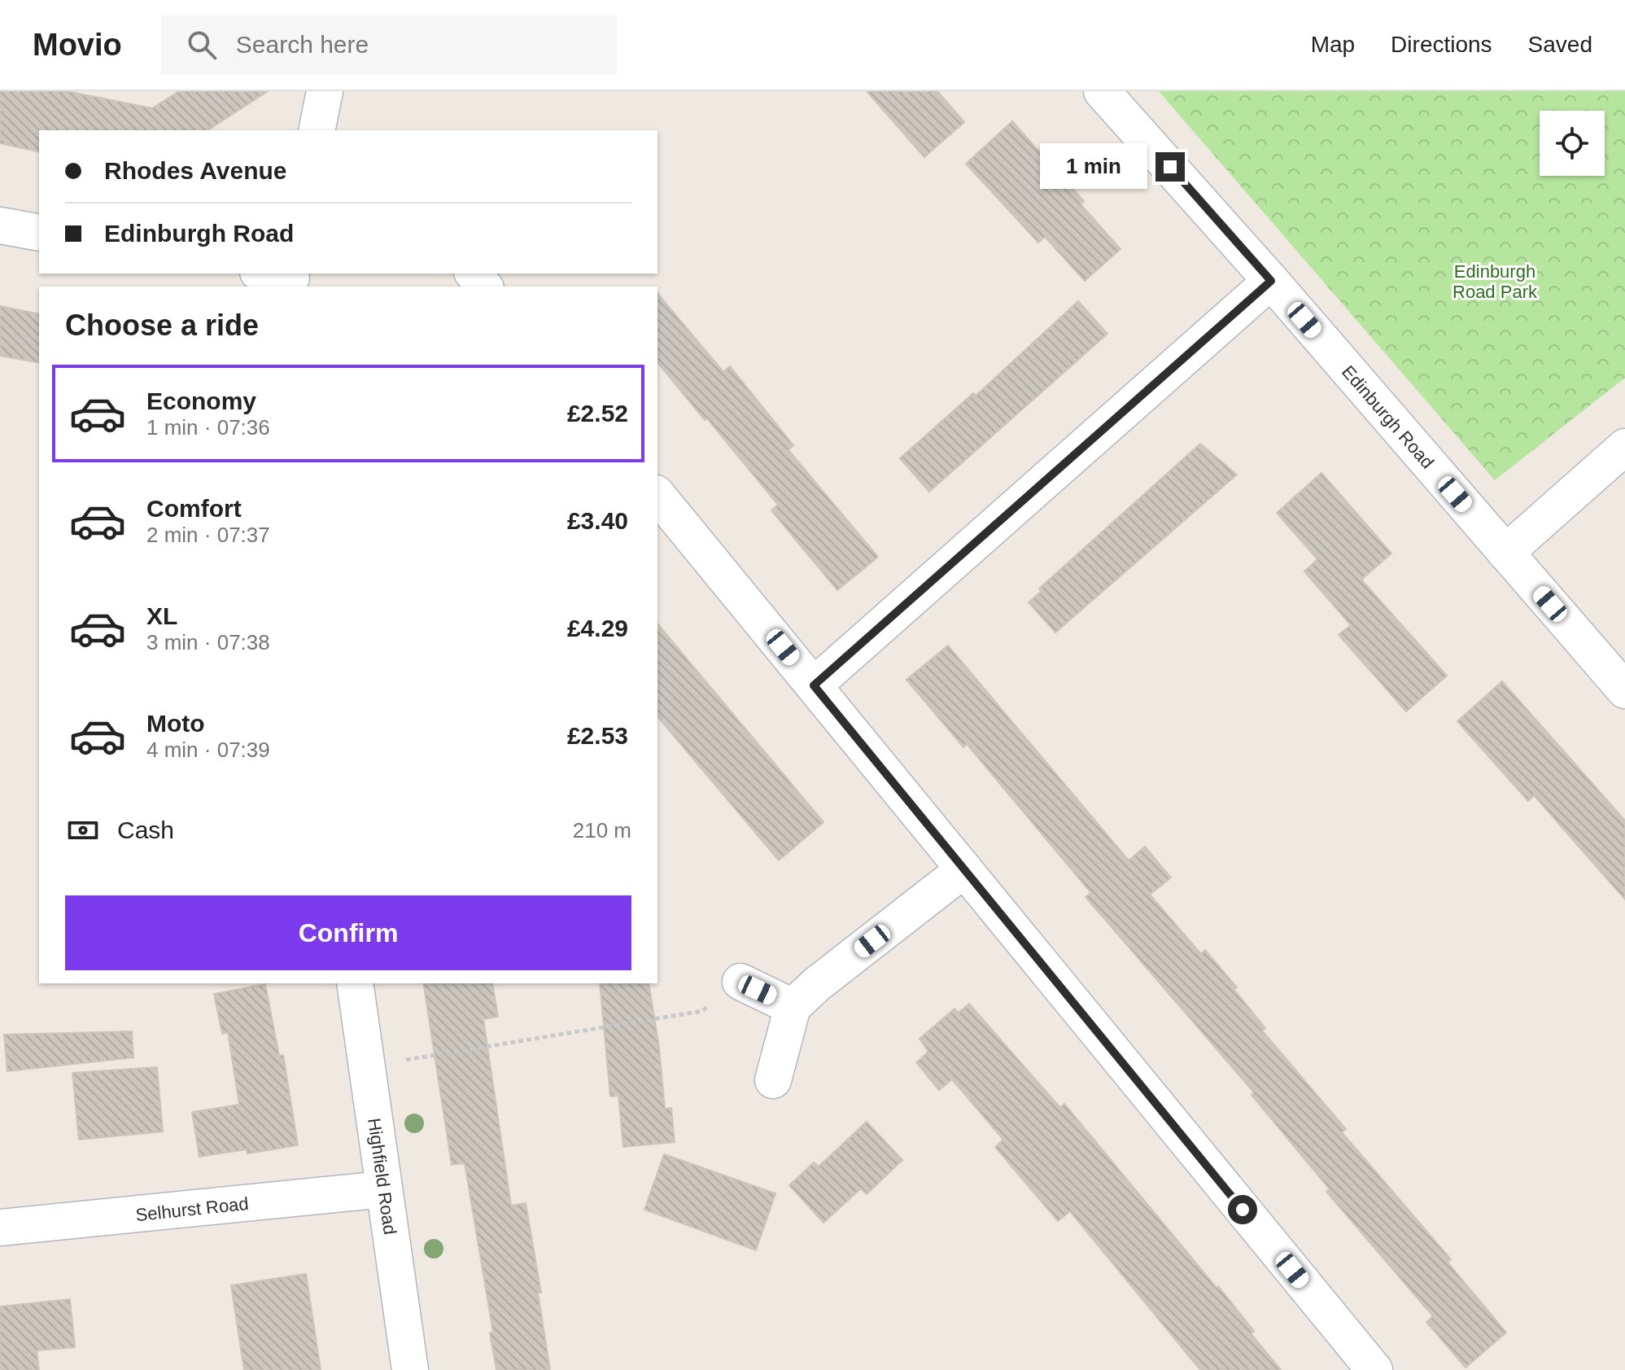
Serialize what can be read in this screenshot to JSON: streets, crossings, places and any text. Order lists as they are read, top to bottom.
{
  "streets": {
    "street": ["Edinburgh Road", "Highfield Road", "Selhurst Road"]
  },
  "crossings": [
    ["Highfield Road", "Selhurst Road"]
  ],
  "parks": ["Edinburgh Road Park"],
  "page": {
    "header": "Movio",
    "search": "Search here",
    "nav": ["Map", "Directions", "Saved"],
    "banner": ["Rhodes Avenue", "Edinburgh Road"],
    "bubble": "1 min",
    "heading": "Choose a ride",
    "list": [
      {
        "name": "Economy",
        "note": "1 min · 07:36",
        "value": "£2.52"
      },
      {
        "name": "Comfort",
        "note": "2 min · 07:37",
        "value": "£3.40"
      },
      {
        "name": "XL",
        "note": "3 min · 07:38",
        "value": "£4.29"
      },
      {
        "name": "Moto",
        "note": "4 min · 07:39",
        "value": "£2.53"
      }
    ],
    "pay": ["Cash", "210 m"],
    "buttons": "Confirm"
  }
}
